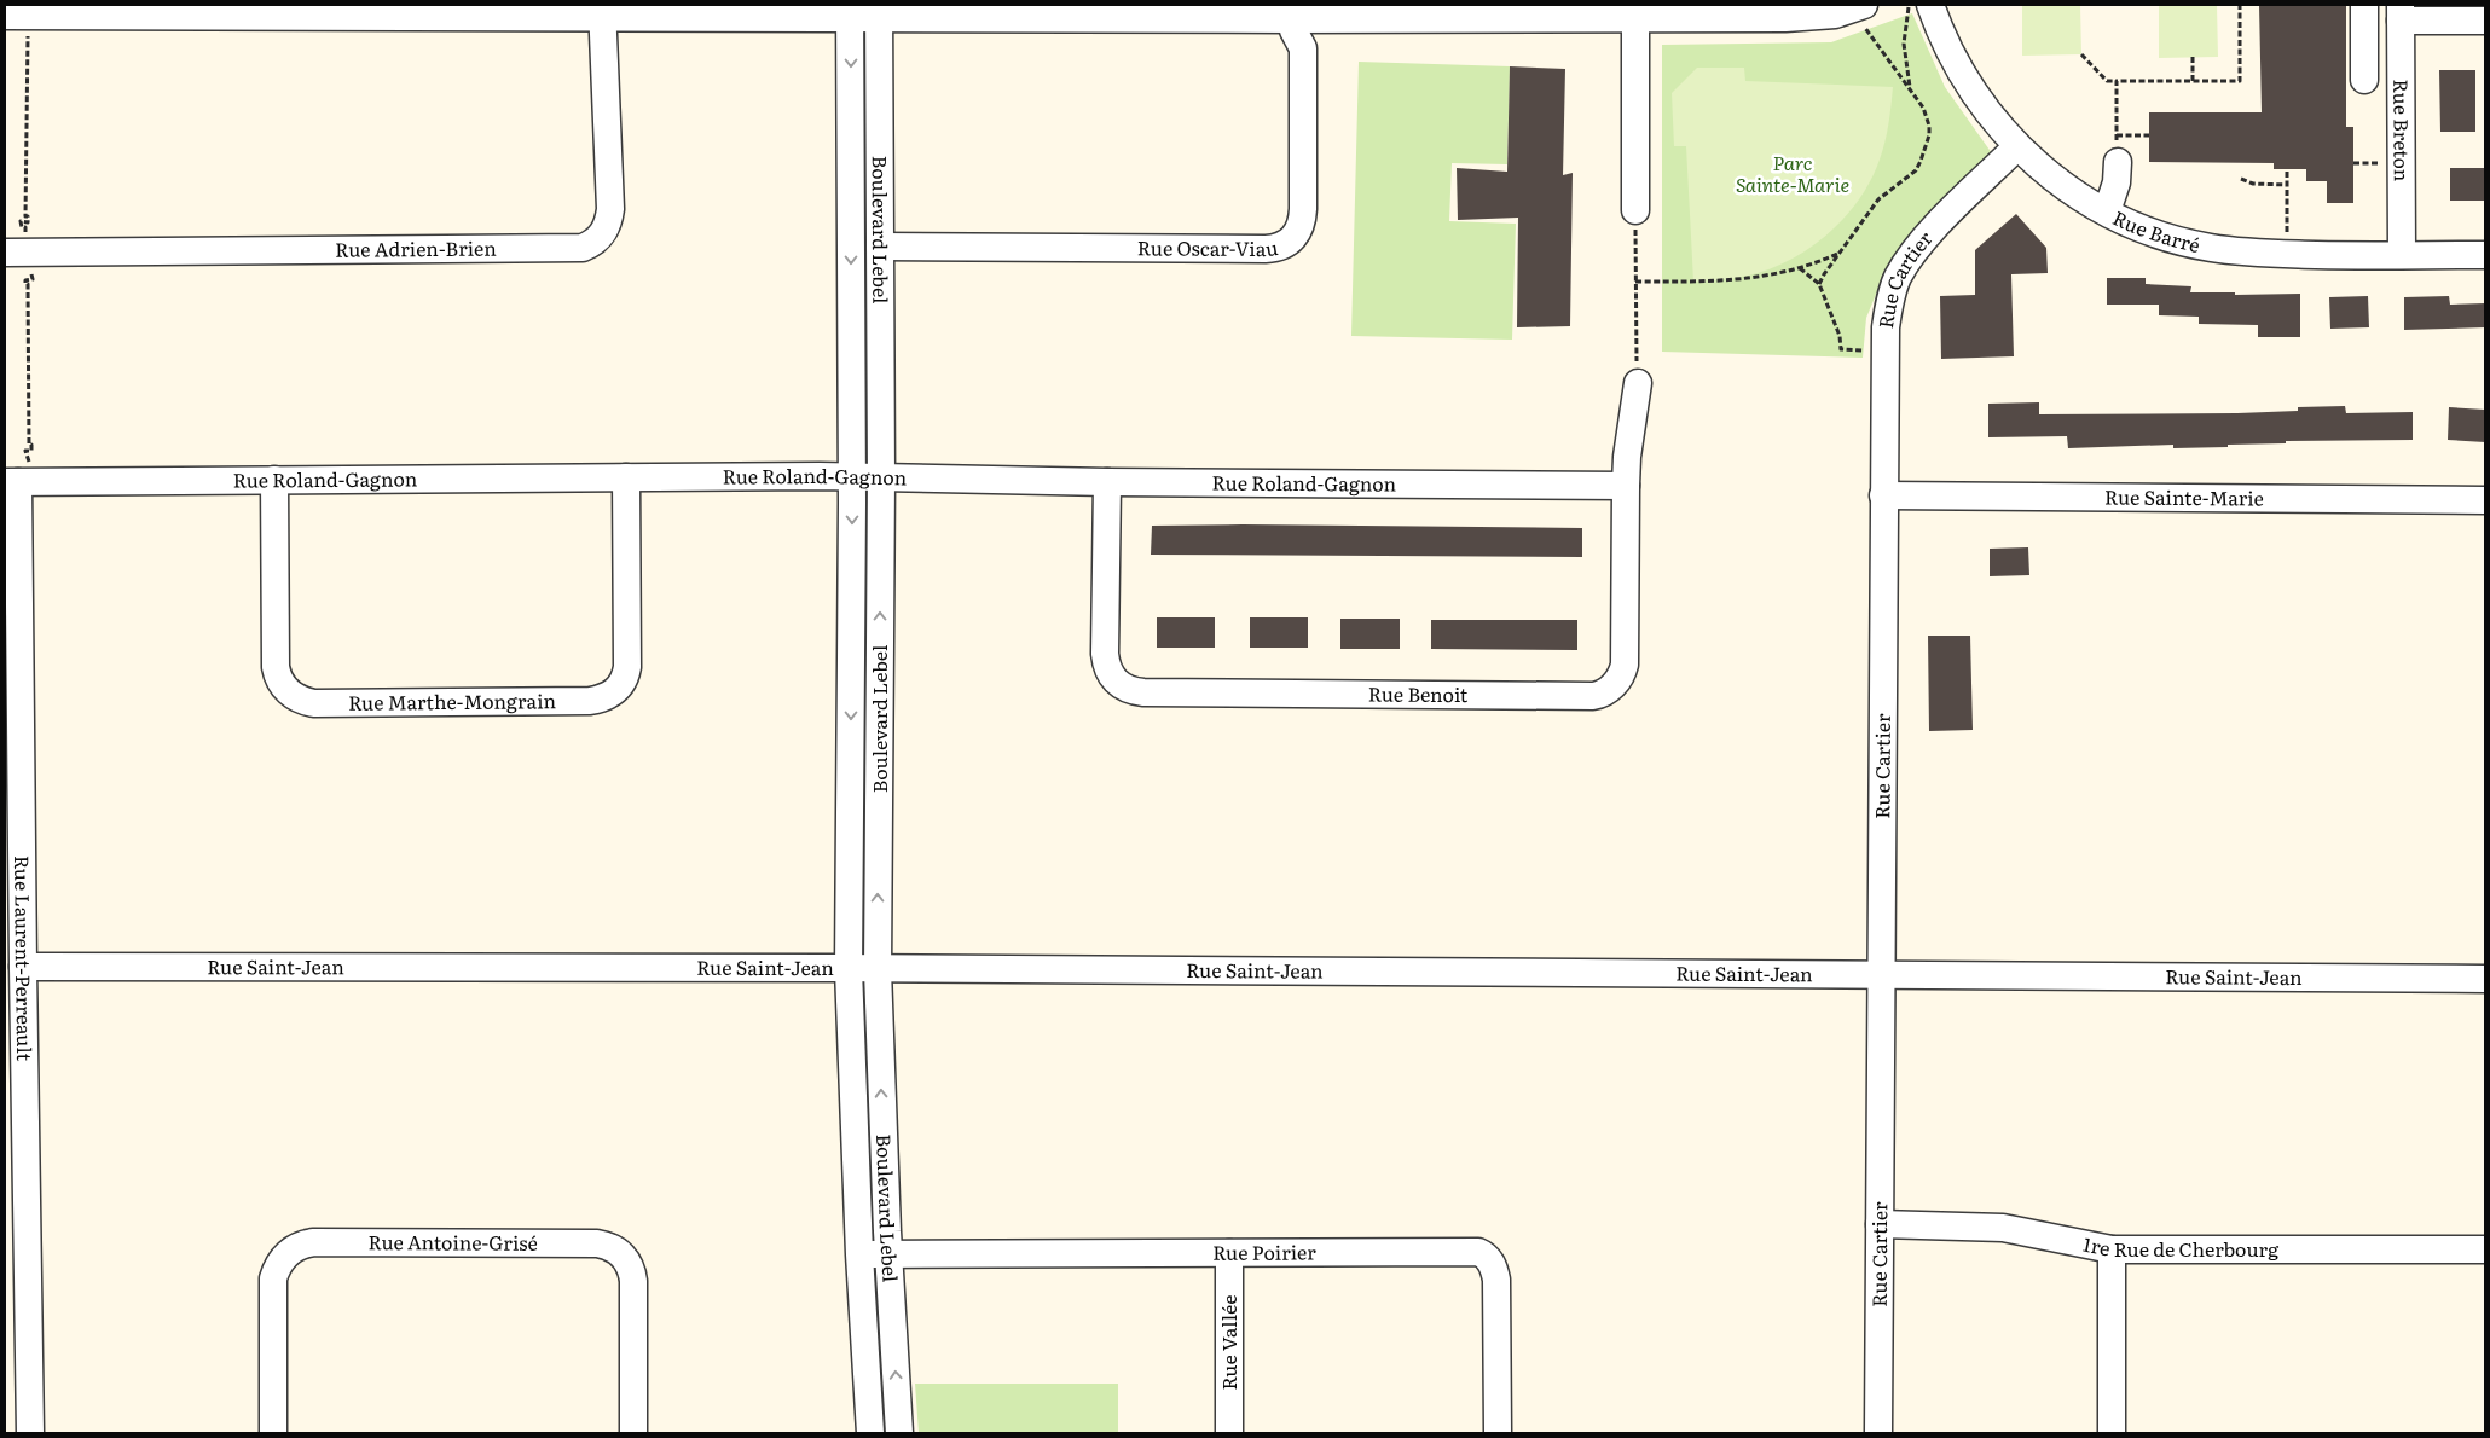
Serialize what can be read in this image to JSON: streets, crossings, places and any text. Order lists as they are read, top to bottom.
{
  "streets": {
    "street": [
      "Rue Breton",
      "Boulevard Lebel",
      "Rue Barré",
      "Rue Oscar-Viau",
      "Rue Adrien-Brien",
      "Rue Cartier",
      "Rue Roland-Gagnon",
      "Rue Sainte-Marie",
      "Rue Benoit",
      "Rue Marthe-Mongrain",
      "Rue Laurent-Perreault",
      "Rue Saint-Jean",
      "Rue Antoine-Grisé",
      "1re Rue de Cherbourg",
      "Rue Poirier",
      "Rue Vallée"
    ]
  },
  "crossings": [
    ["Rue Breton", "Rue Barré"],
    ["Boulevard Lebel", "Rue Oscar-Viau"],
    ["Boulevard Lebel", "Rue Roland-Gagnon"],
    ["Boulevard Lebel", "Rue Saint-Jean"],
    ["Boulevard Lebel", "Rue Poirier"],
    ["Rue Barré", "Rue Cartier"],
    ["Rue Cartier", "Rue Sainte-Marie"],
    ["Rue Cartier", "Rue Saint-Jean"],
    ["Rue Cartier", "1re Rue de Cherbourg"],
    ["Rue Roland-Gagnon", "Rue Benoit"],
    ["Rue Roland-Gagnon", "Rue Marthe-Mongrain"],
    ["Rue Roland-Gagnon", "Rue Laurent-Perreault"],
    ["Rue Laurent-Perreault", "Rue Saint-Jean"],
    ["Rue Poirier", "Rue Vallée"]
  ],
  "parks": ["Parc Sainte-Marie"]
}
